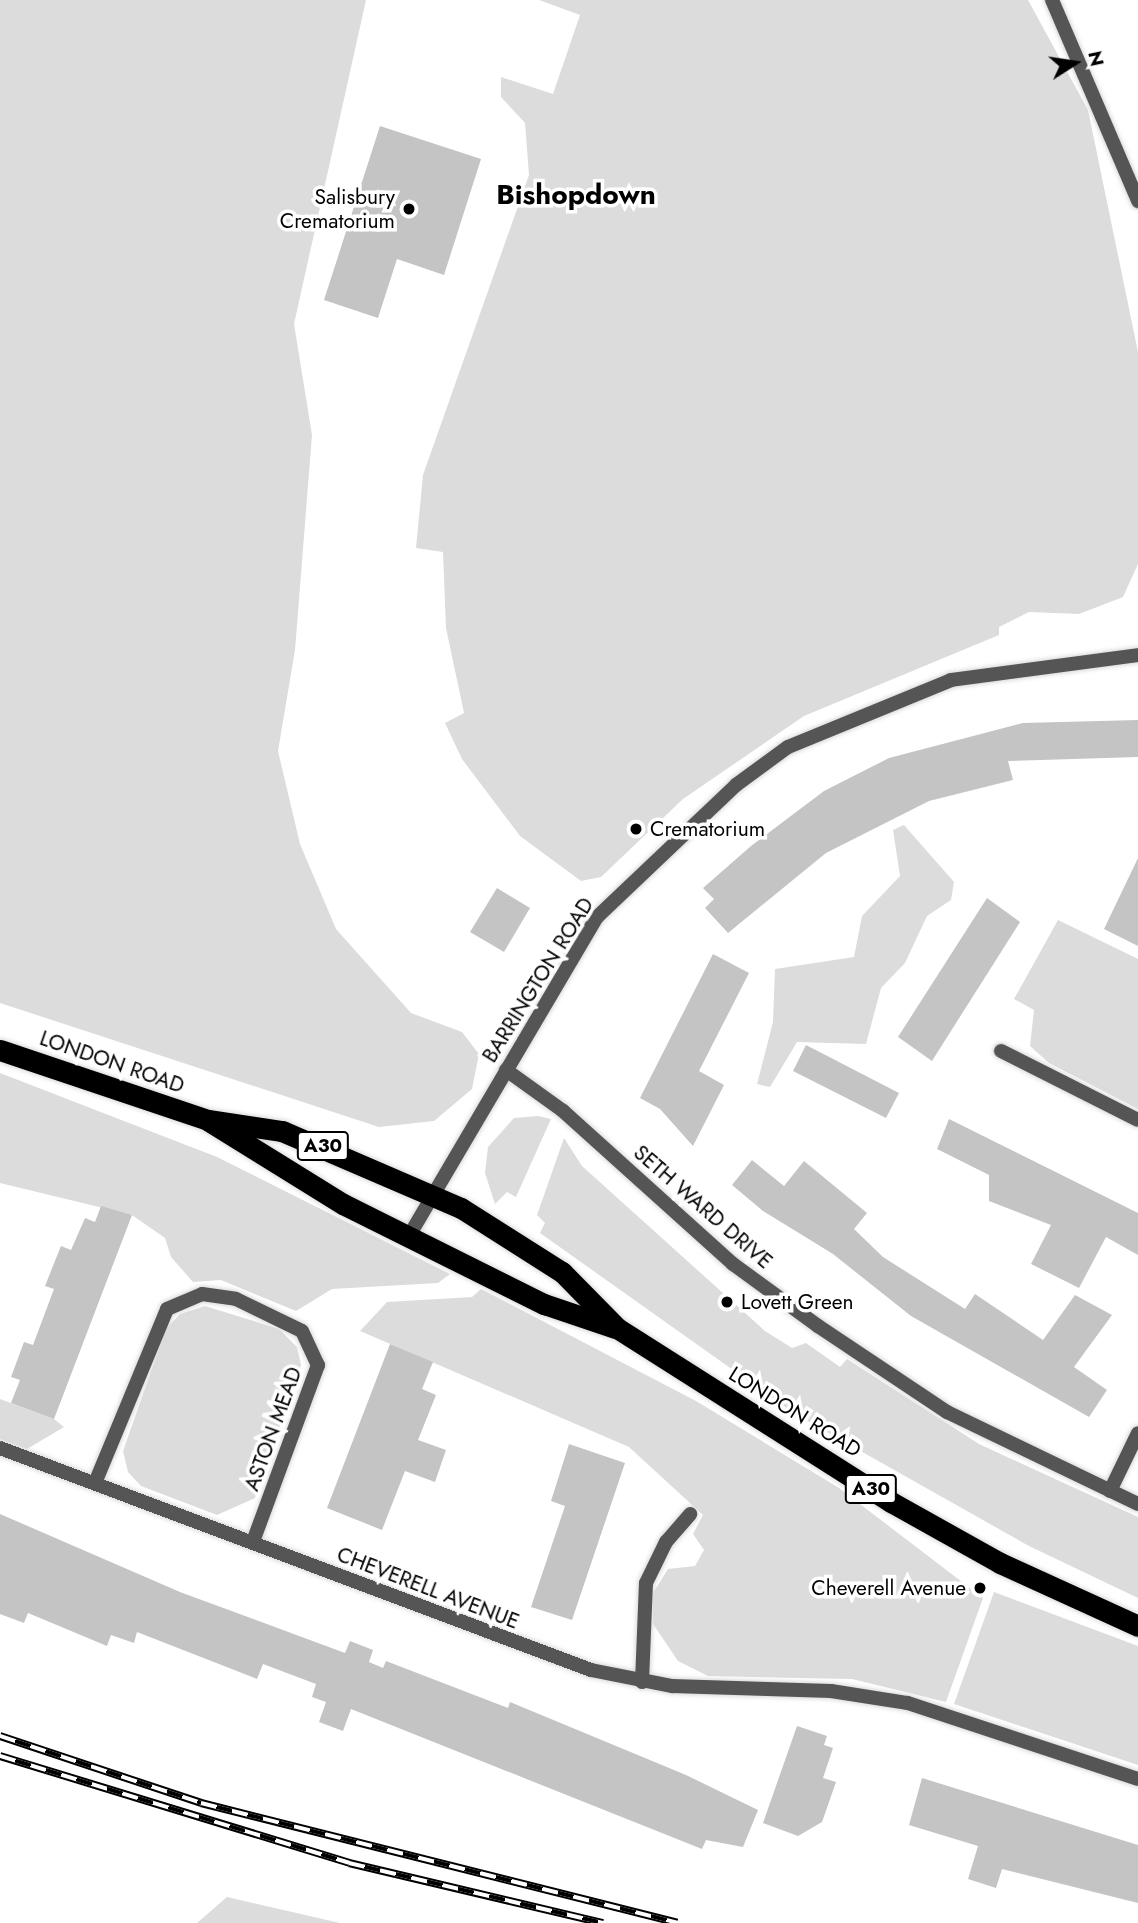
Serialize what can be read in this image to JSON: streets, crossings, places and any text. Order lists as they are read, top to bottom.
{
  "streets": {
    "highway": ["LONDON ROAD", "A30"],
    "street": [
      "BARRINGTON ROAD",
      "SETH WARD DRIVE",
      "ASTON MEAD",
      "CHEVERELL AVENUE"
    ]
  },
  "crossings": [
    ["BARRINGTON ROAD", "LONDON ROAD"],
    ["BARRINGTON ROAD", "SETH WARD DRIVE"],
    ["ASTON MEAD", "CHEVERELL AVENUE"]
  ],
  "districts": ["Bishopdown"],
  "places": [
    "Salisbury Crematorium",
    "Crematorium",
    "Lovett Green",
    "Cheverell Avenue"
  ],
  "north": "right"
}
